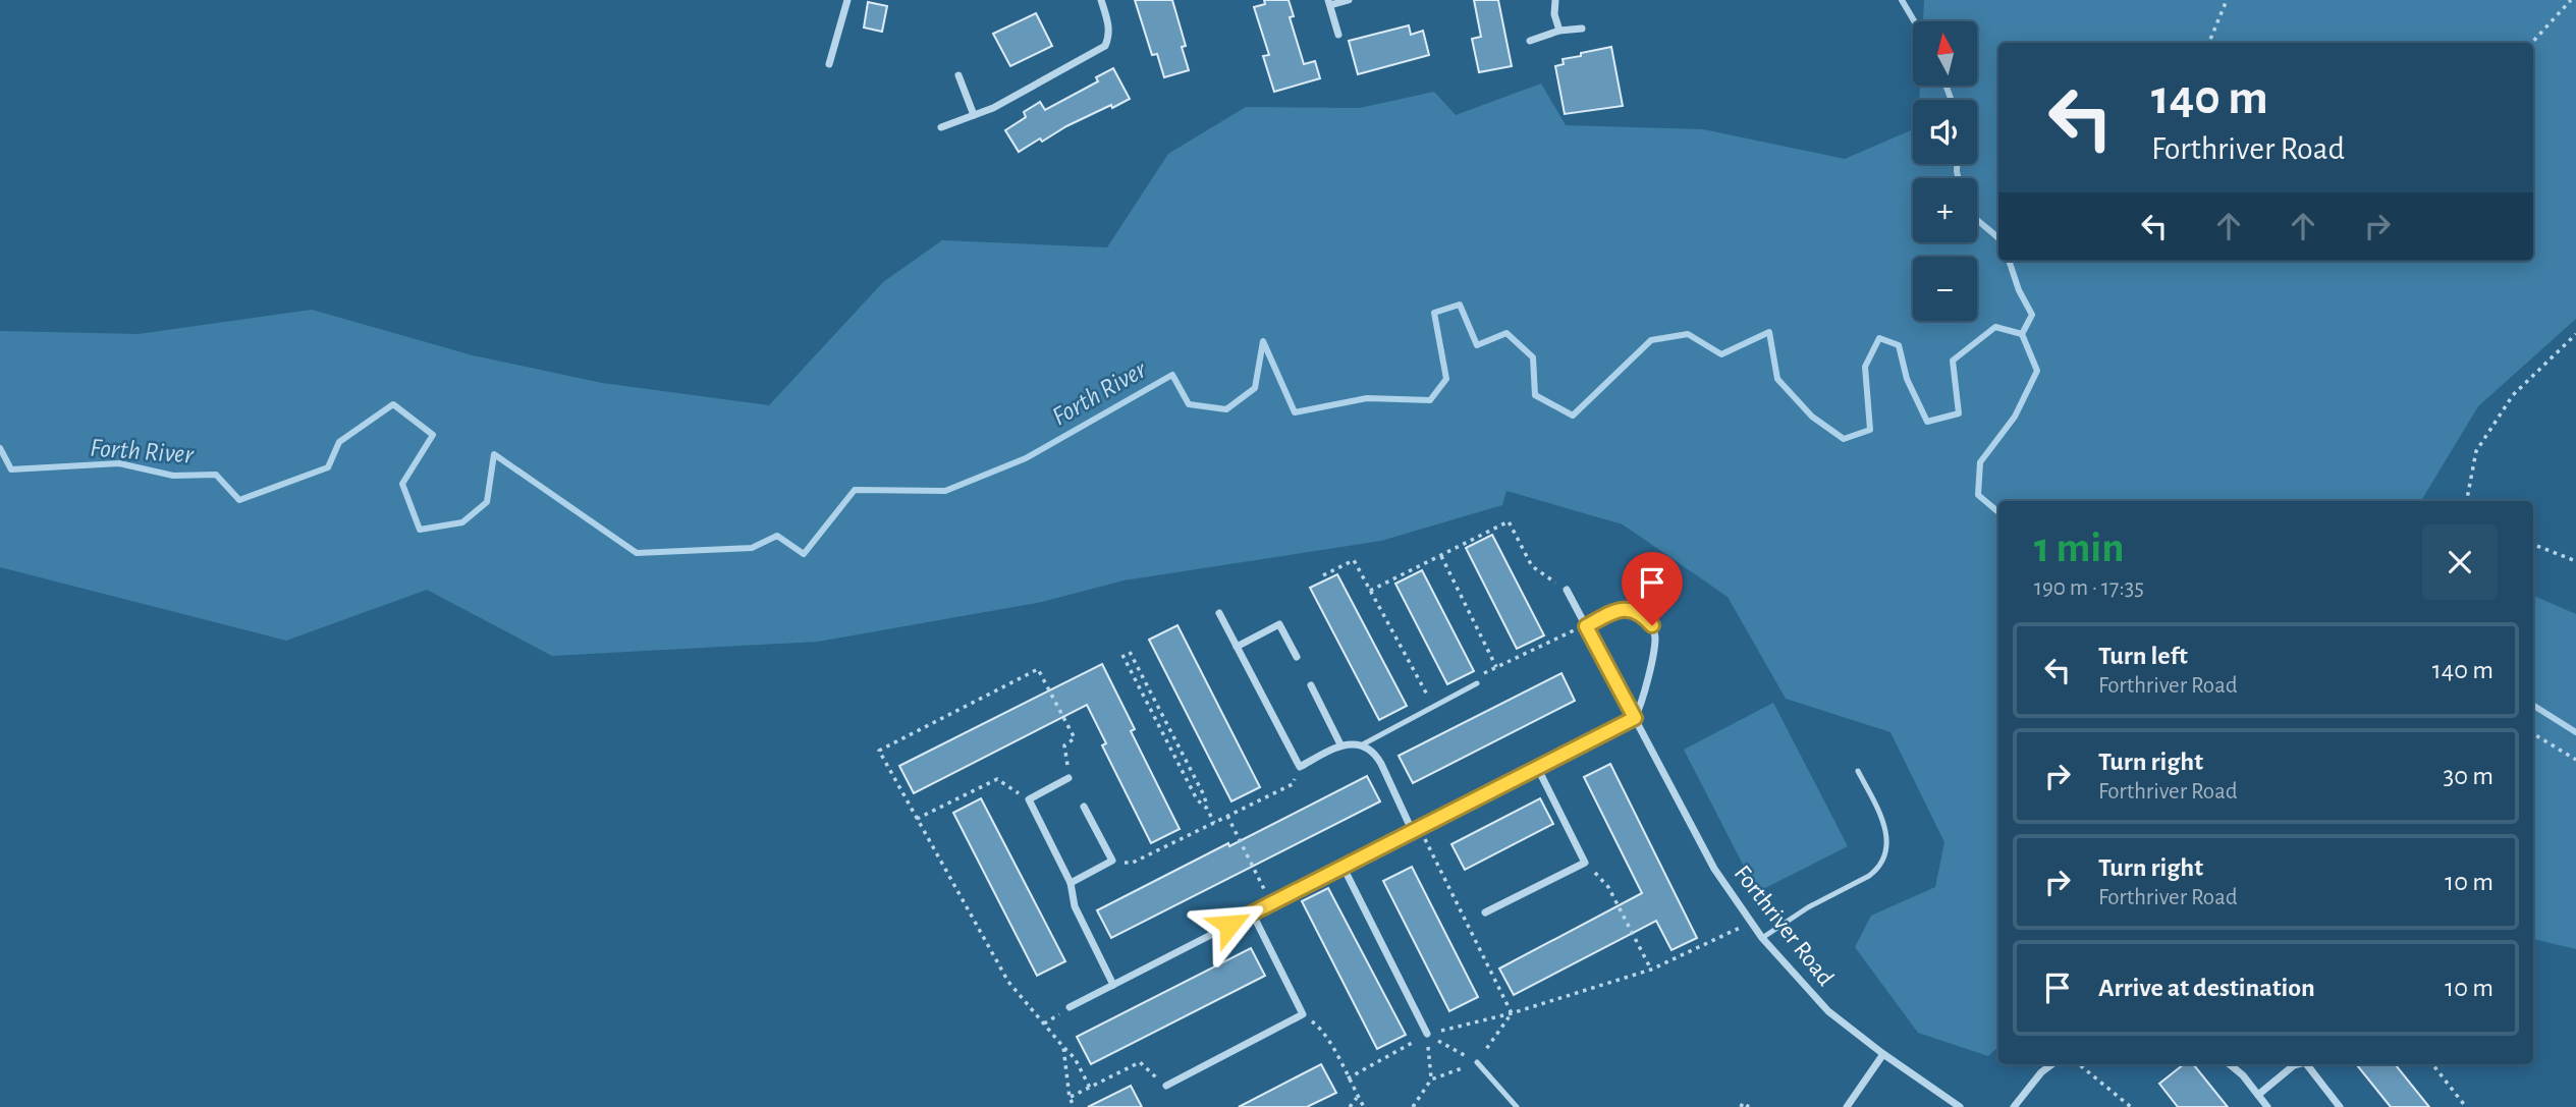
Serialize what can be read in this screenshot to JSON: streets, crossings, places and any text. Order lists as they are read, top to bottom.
{
  "streets": {
    "street": ["Forthriver Road"]
  },
  "water": ["Forth River"],
  "north": "top",
  "page": {
    "map_buttons": ["+", "−"],
    "turn": ["140 m", "Forthriver Road"],
    "heading": ["1 min", "190 m · 17:35"],
    "list": [
      {
        "name": "Turn left",
        "note": "Forthriver Road",
        "value": "140 m"
      },
      {
        "name": "Turn right",
        "note": "Forthriver Road",
        "value": "30 m"
      },
      {
        "name": "Turn right",
        "note": "Forthriver Road",
        "value": "10 m"
      },
      {
        "name": "Arrive at destination",
        "value": "10 m"
      }
    ]
  }
}
